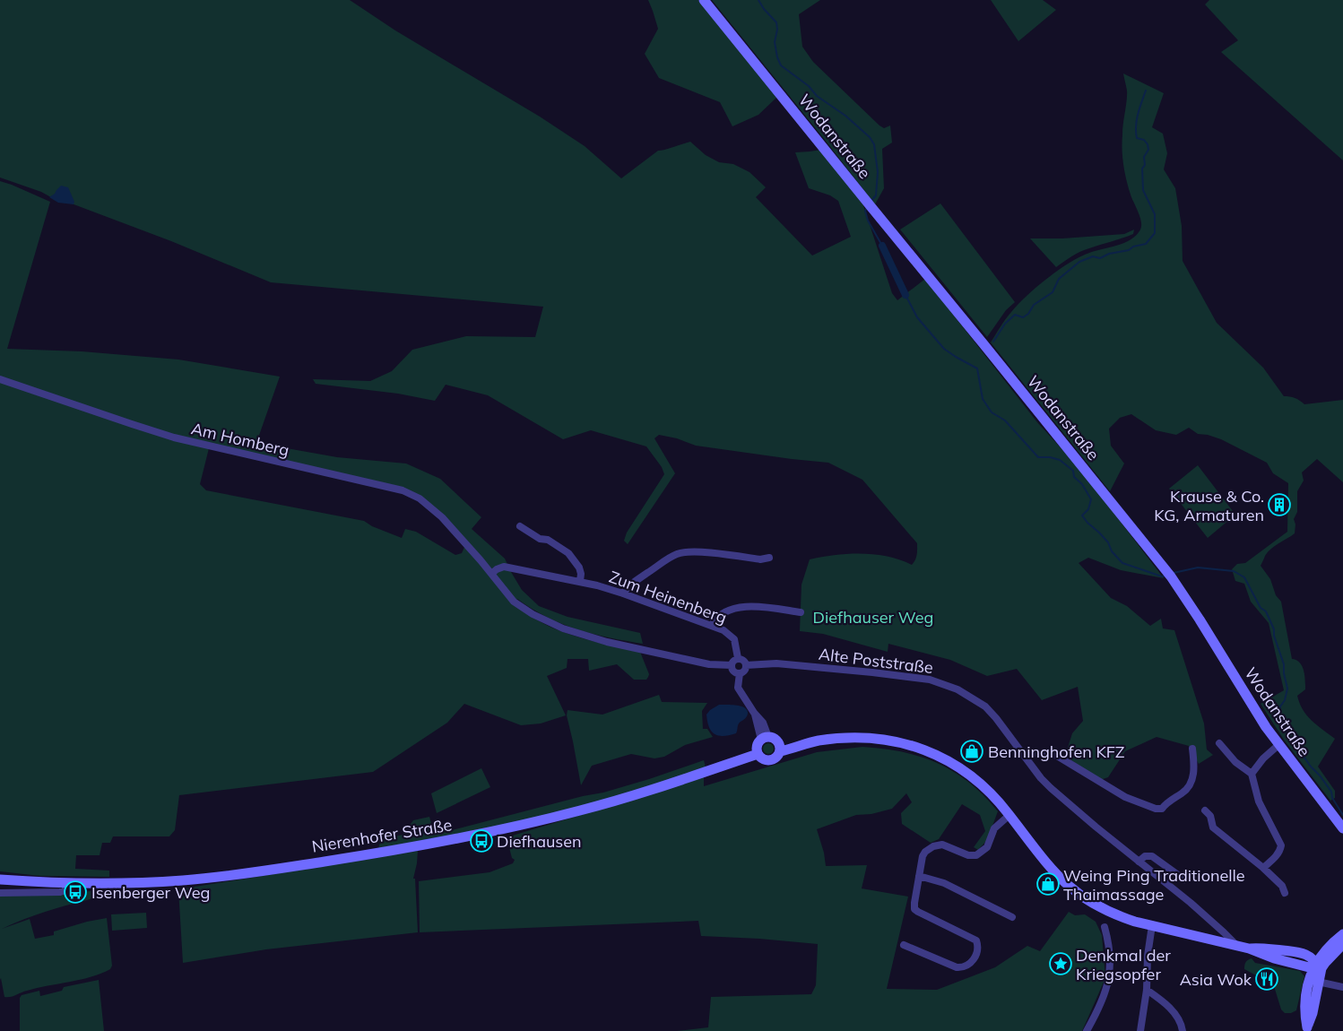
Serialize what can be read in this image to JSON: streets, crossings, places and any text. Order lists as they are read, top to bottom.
{
  "streets": {
    "main road": ["Wodanstraße", "Nierenhofer Straße"],
    "street": ["Am Homberg", "Zum Heinenberg", "Alte Poststraße"]
  },
  "crossings": [
    ["Am Homberg", "Zum Heinenberg"],
    ["Zum Heinenberg", "Alte Poststraße"]
  ],
  "parks": ["Diefhauser Weg"],
  "places": {
    "building": ["Krause & Co. KG, Armaturen"],
    "shop": ["Benninghofen KFZ", "Weing Ping Traditionelle Thaimassage"],
    "bus stop": ["Diefhausen", "Isenberger Weg"],
    "place": ["Denkmal der Kriegsopfer"],
    "restaurant": ["Asia Wok"]
  }
}
